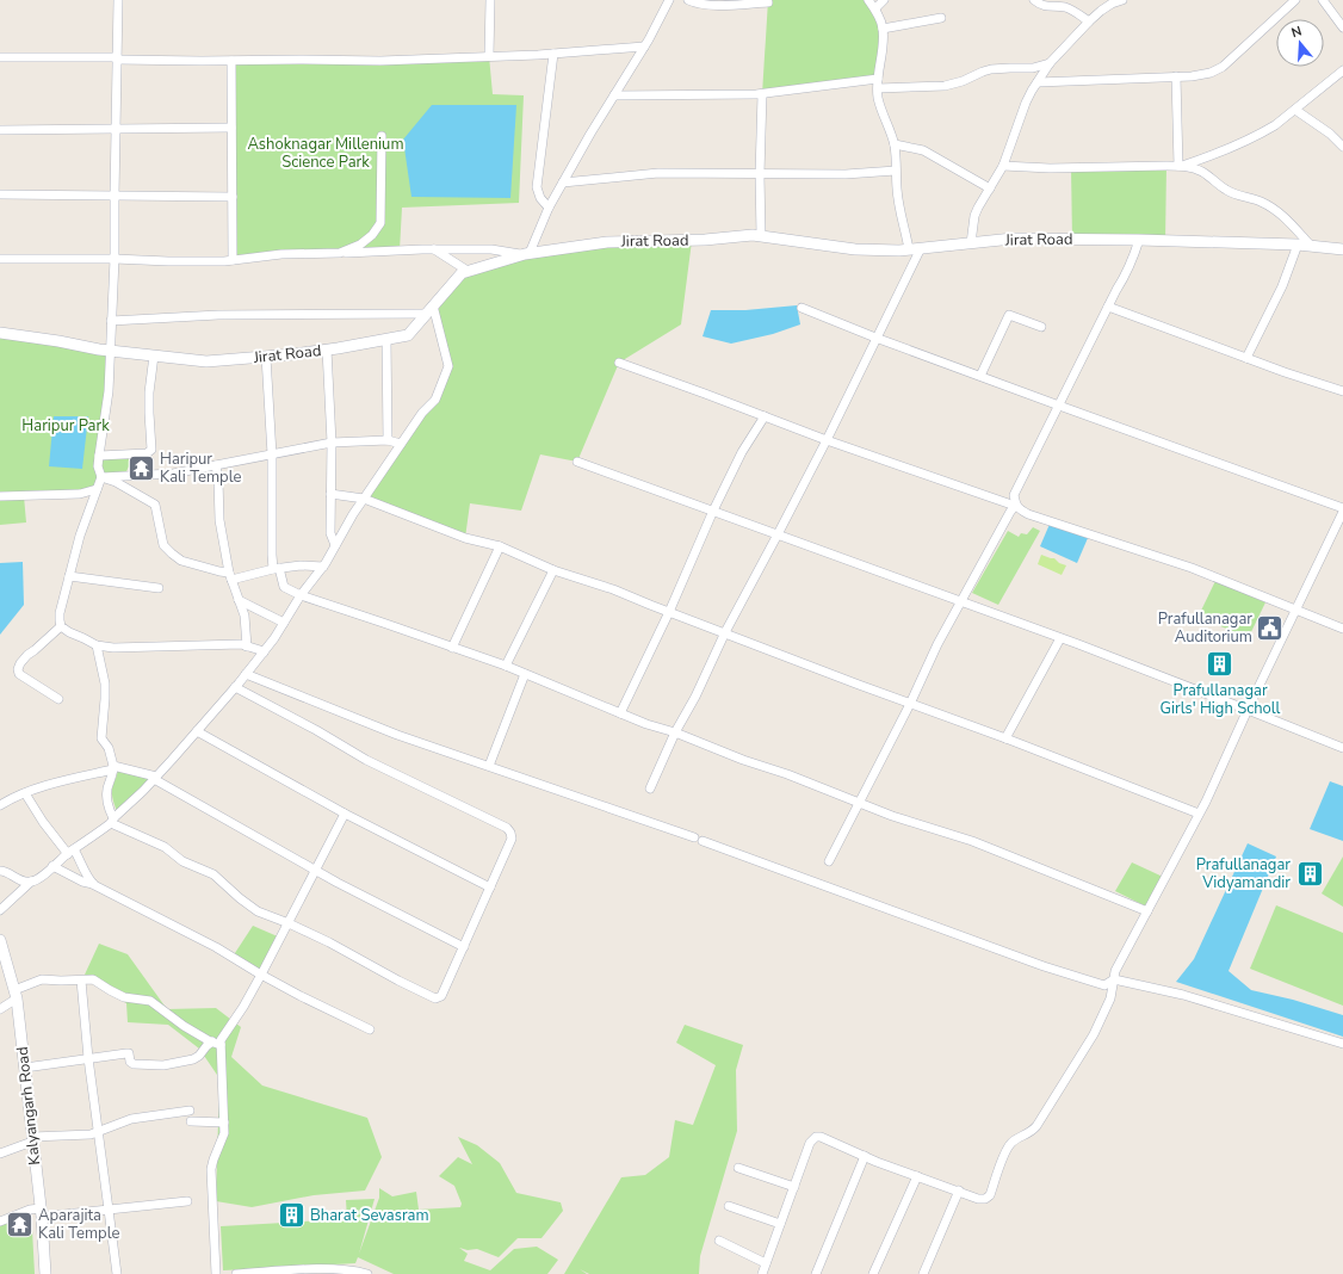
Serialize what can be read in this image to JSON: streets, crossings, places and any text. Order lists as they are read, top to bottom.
{
  "streets": {
    "main road": ["Jirat Road", "Kalyangarh Road"]
  },
  "parks": ["Ashoknagar Millenium Science Park", "Haripur Park"],
  "places": {
    "temple": ["Haripur Kali Temple", "Aparajita Kali Temple"],
    "public building": ["Prafullanagar Auditorium"],
    "building": ["Prafullanagar Girls' High Scholl", "Prafullanagar Vidyamandir", "Bharat Sevasram"]
  },
  "north": "top"
}
